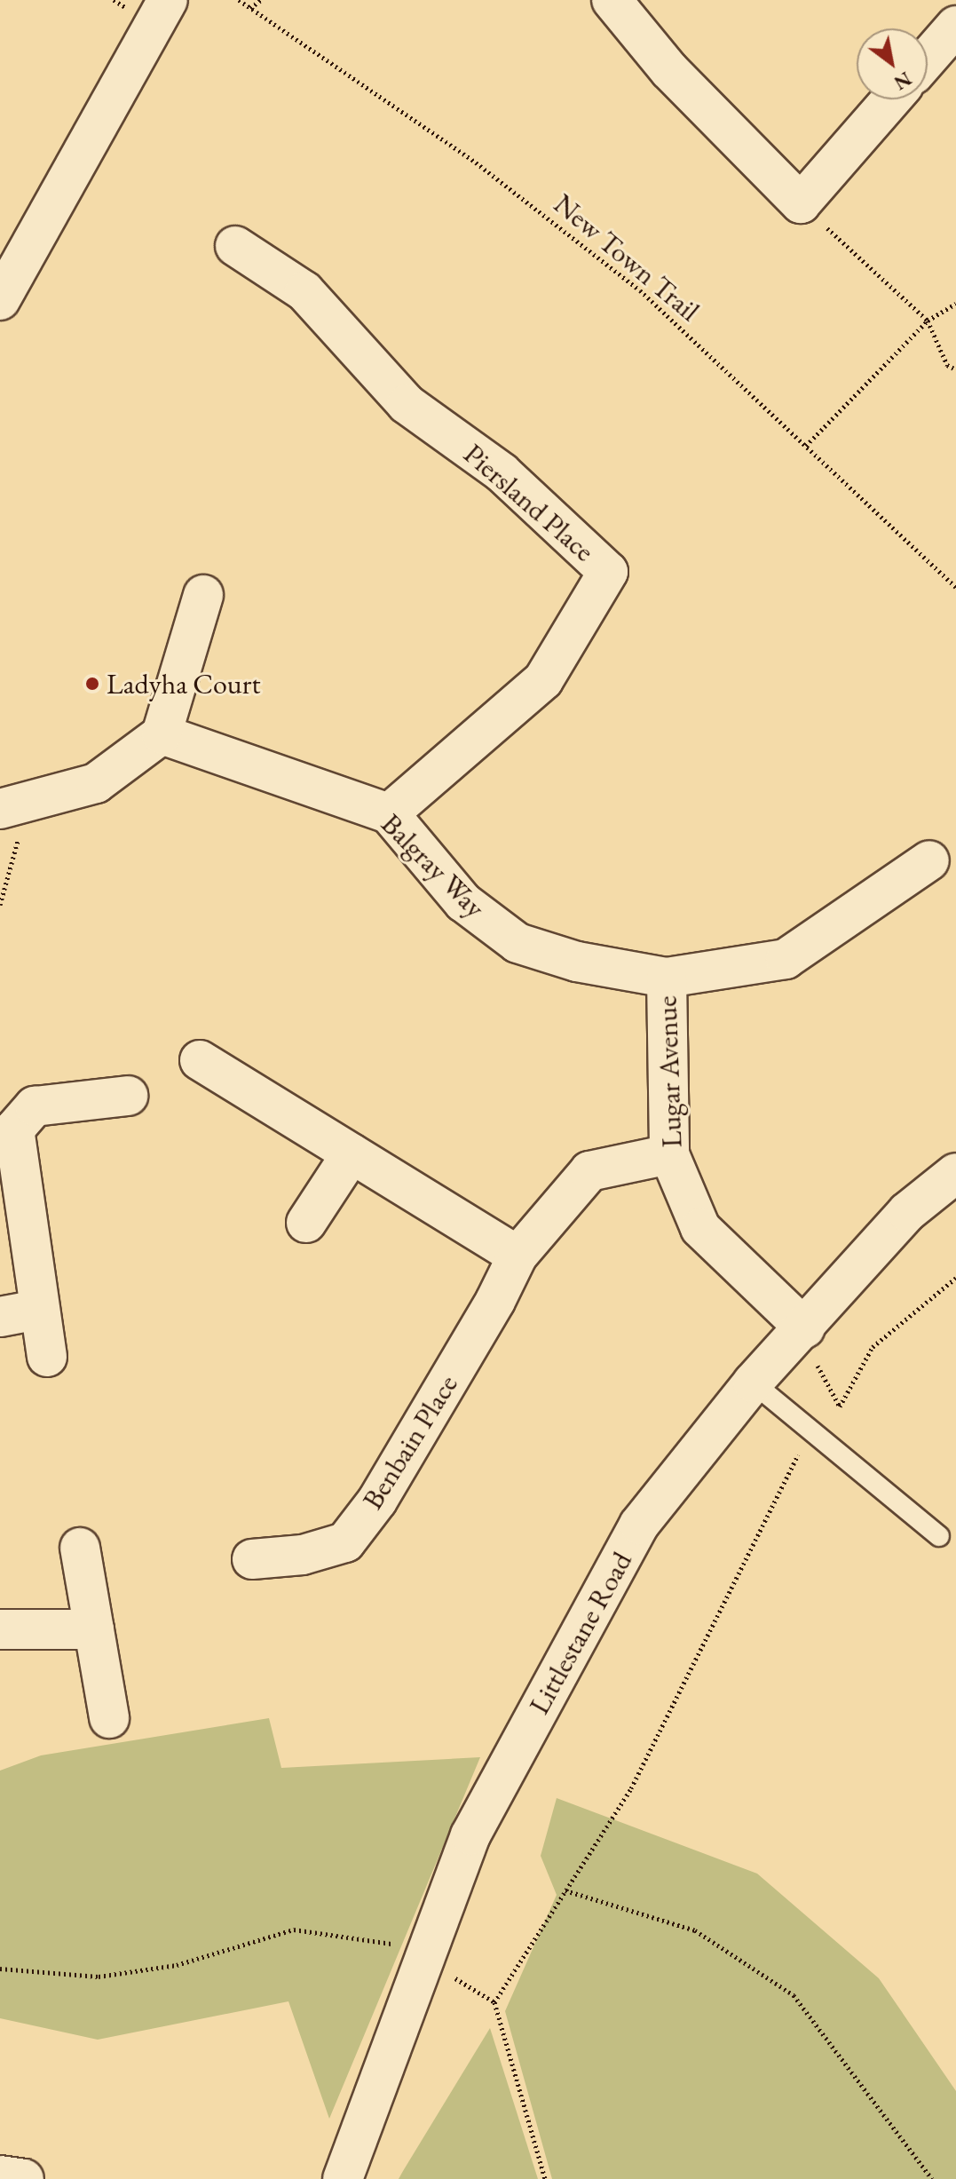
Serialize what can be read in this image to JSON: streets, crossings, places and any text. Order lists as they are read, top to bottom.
{
  "streets": {
    "street": [
      "Piersland Place",
      "Balgray Way",
      "Lugar Avenue",
      "Benbain Place",
      "Littlestane Road"
    ],
    "path": ["New Town Trail"]
  },
  "crossings": [
    ["Piersland Place", "Balgray Way"],
    ["Balgray Way", "Lugar Avenue"],
    ["Lugar Avenue", "Benbain Place"],
    ["Lugar Avenue", "Littlestane Road"]
  ],
  "places": ["Ladyha Court"],
  "north": "bottom right"
}
